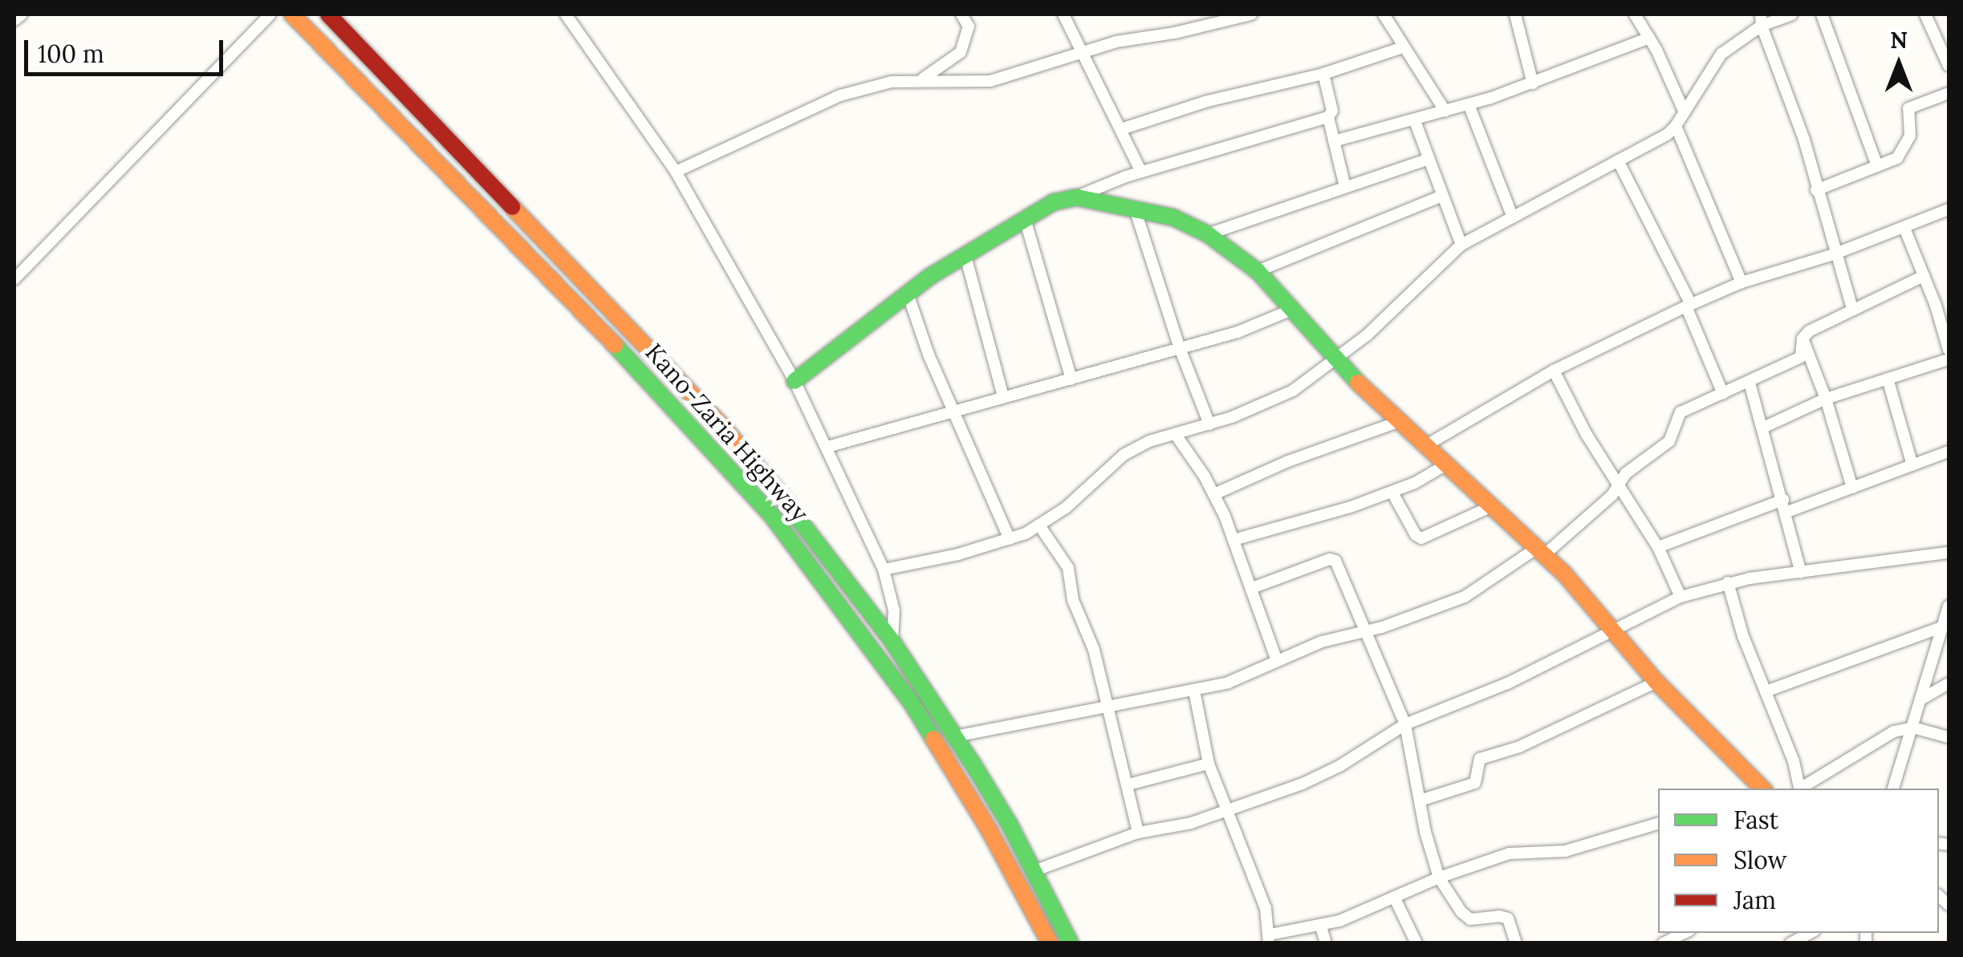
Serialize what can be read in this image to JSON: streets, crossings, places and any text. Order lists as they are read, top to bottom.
{
  "streets": {
    "main road": ["Kano-Zaria Highway"]
  },
  "legend": ["Fast", "Slow", "Jam"],
  "scale_bar": "100 m",
  "north": "top"
}
